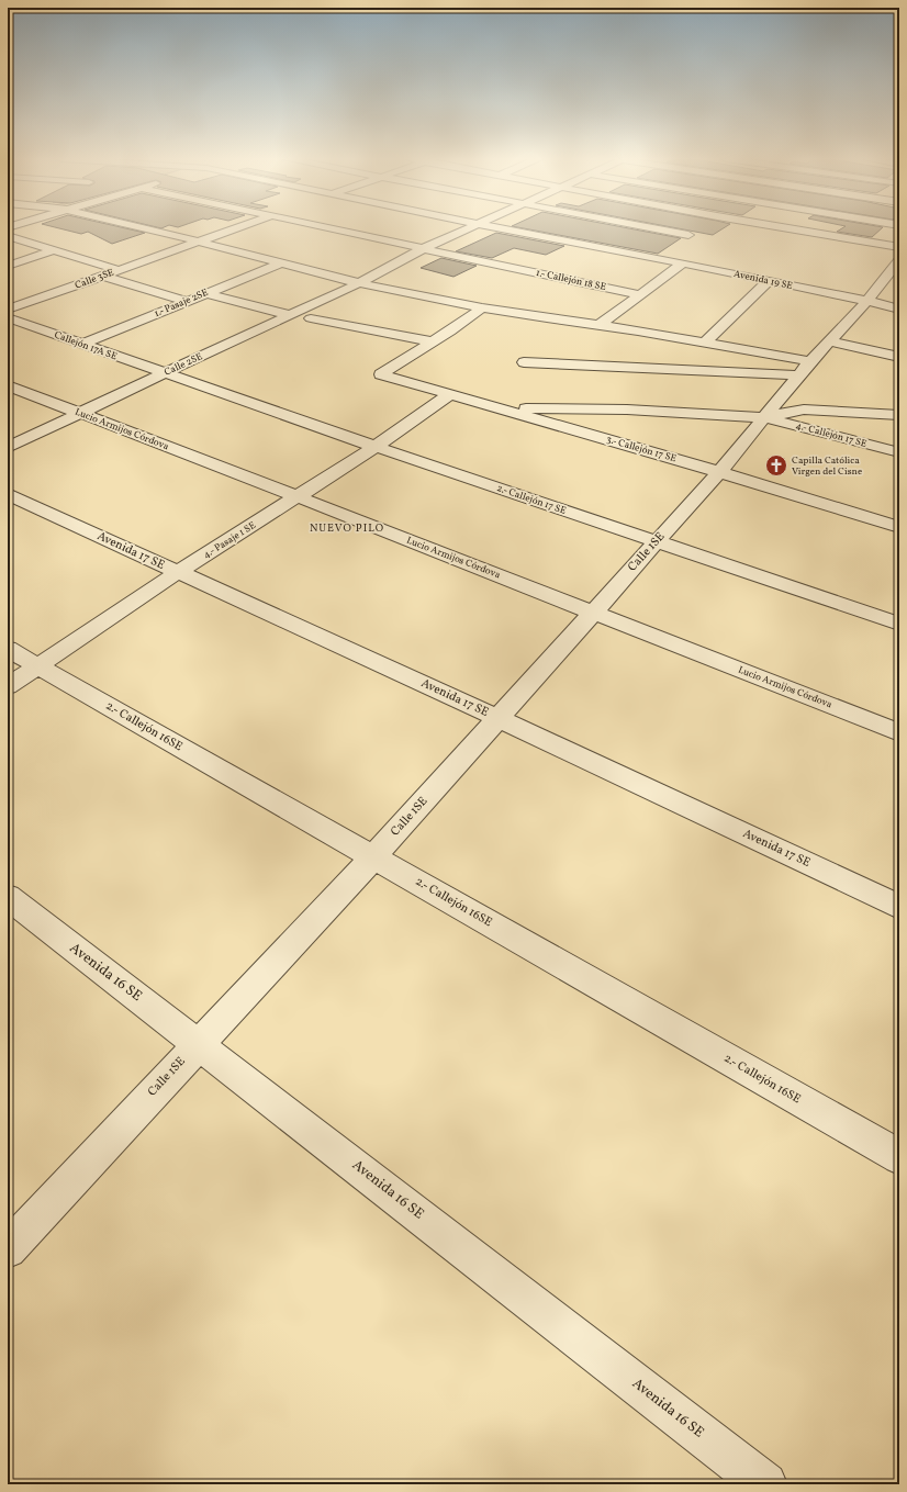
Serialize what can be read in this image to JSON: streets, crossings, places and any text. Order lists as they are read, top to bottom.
{
  "streets": {
    "street": [
      "Calle 3SE",
      "1.- Callejón 18 SE",
      "Avenida 19 SE",
      "1.- Pasaje 2SE",
      "Callejón 17A SE",
      "Calle 2SE",
      "Lucio Armijos Córdova",
      "4.- Callejón 17 SE",
      "3.- Callejón 17 SE",
      "2.- Callejón 17 SE",
      "4.- Pasaje 1 SE",
      "Avenida 17 SE",
      "Calle 1SE",
      "2.- Callejón 16SE",
      "Avenida 16 SE"
    ]
  },
  "crossings": [
    ["1.- Callejón 18 SE", "Calle 2SE"],
    ["Avenida 19 SE", "Calle 1SE"],
    ["1.- Pasaje 2SE", "Callejón 17A SE"],
    ["Callejón 17A SE", "Calle 2SE"],
    ["Callejón 17A SE", "2.- Callejón 17 SE"],
    ["Calle 2SE", "Lucio Armijos Córdova"],
    ["Calle 2SE", "2.- Callejón 17 SE"],
    ["Lucio Armijos Córdova", "4.- Pasaje 1 SE"],
    ["Lucio Armijos Córdova", "Calle 1SE"],
    ["4.- Callejón 17 SE", "Calle 1SE"],
    ["3.- Callejón 17 SE", "4.- Pasaje 1 SE"],
    ["3.- Callejón 17 SE", "Calle 1SE"],
    ["2.- Callejón 17 SE", "4.- Pasaje 1 SE"],
    ["2.- Callejón 17 SE", "Calle 1SE"],
    ["4.- Pasaje 1 SE", "Avenida 17 SE"],
    ["4.- Pasaje 1 SE", "2.- Callejón 16SE"],
    ["Avenida 17 SE", "Calle 1SE"],
    ["Calle 1SE", "2.- Callejón 16SE"],
    ["Calle 1SE", "Avenida 16 SE"]
  ],
  "districts": ["NUEVO PILO"],
  "places": {
    "church": ["Capilla Católica Virgen del Cisne"]
  }
}
